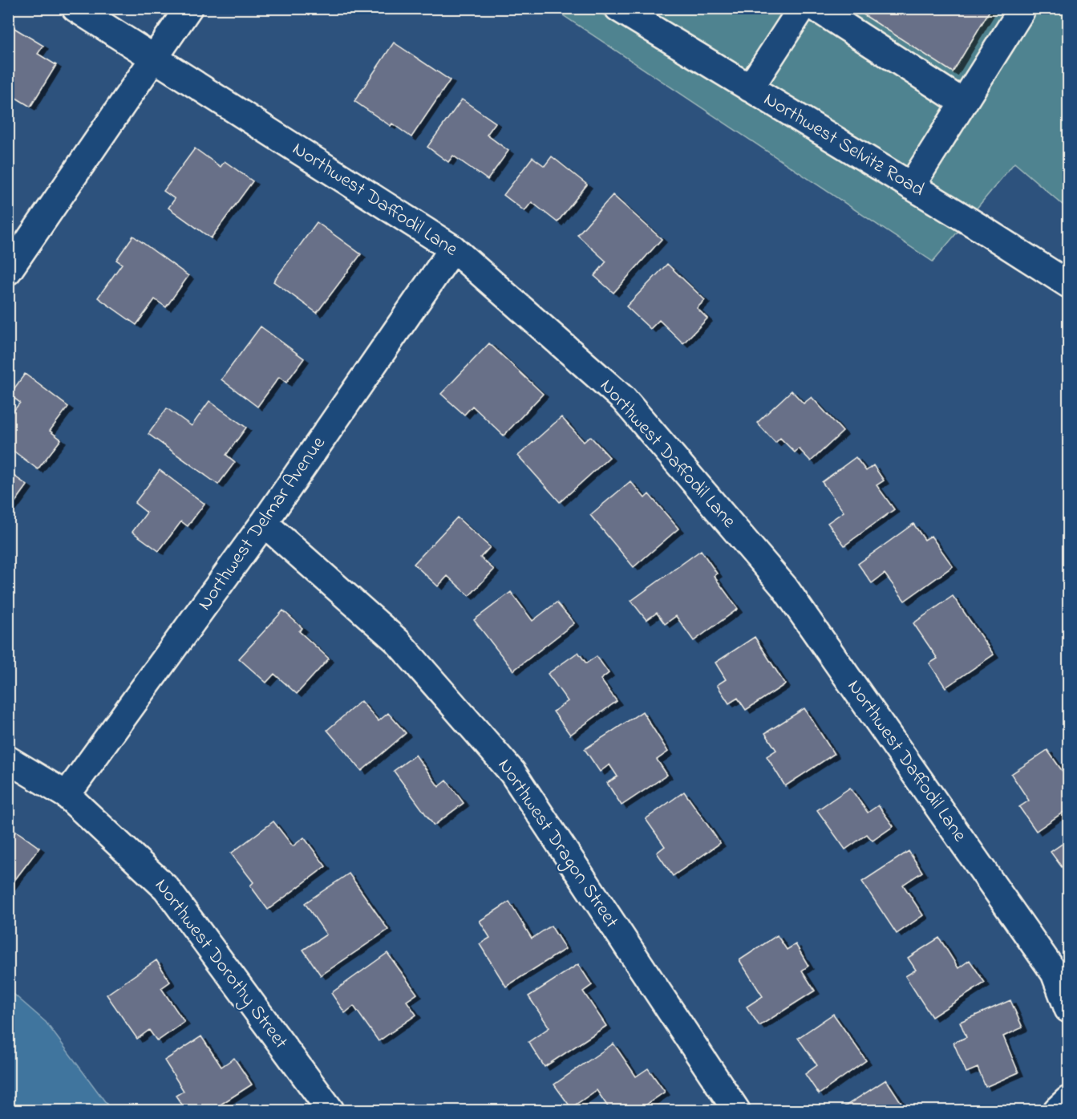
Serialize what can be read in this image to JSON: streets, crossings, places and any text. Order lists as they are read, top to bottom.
{
  "streets": {
    "street": [
      "Northwest Selvitz Road",
      "Northwest Daffodil Lane",
      "Northwest Delmar Avenue",
      "Northwest Dragon Street",
      "Northwest Dorothy Street"
    ]
  },
  "crossings": [
    ["Northwest Daffodil Lane", "Northwest Delmar Avenue"],
    ["Northwest Delmar Avenue", "Northwest Dragon Street"],
    ["Northwest Delmar Avenue", "Northwest Dorothy Street"]
  ]
}
